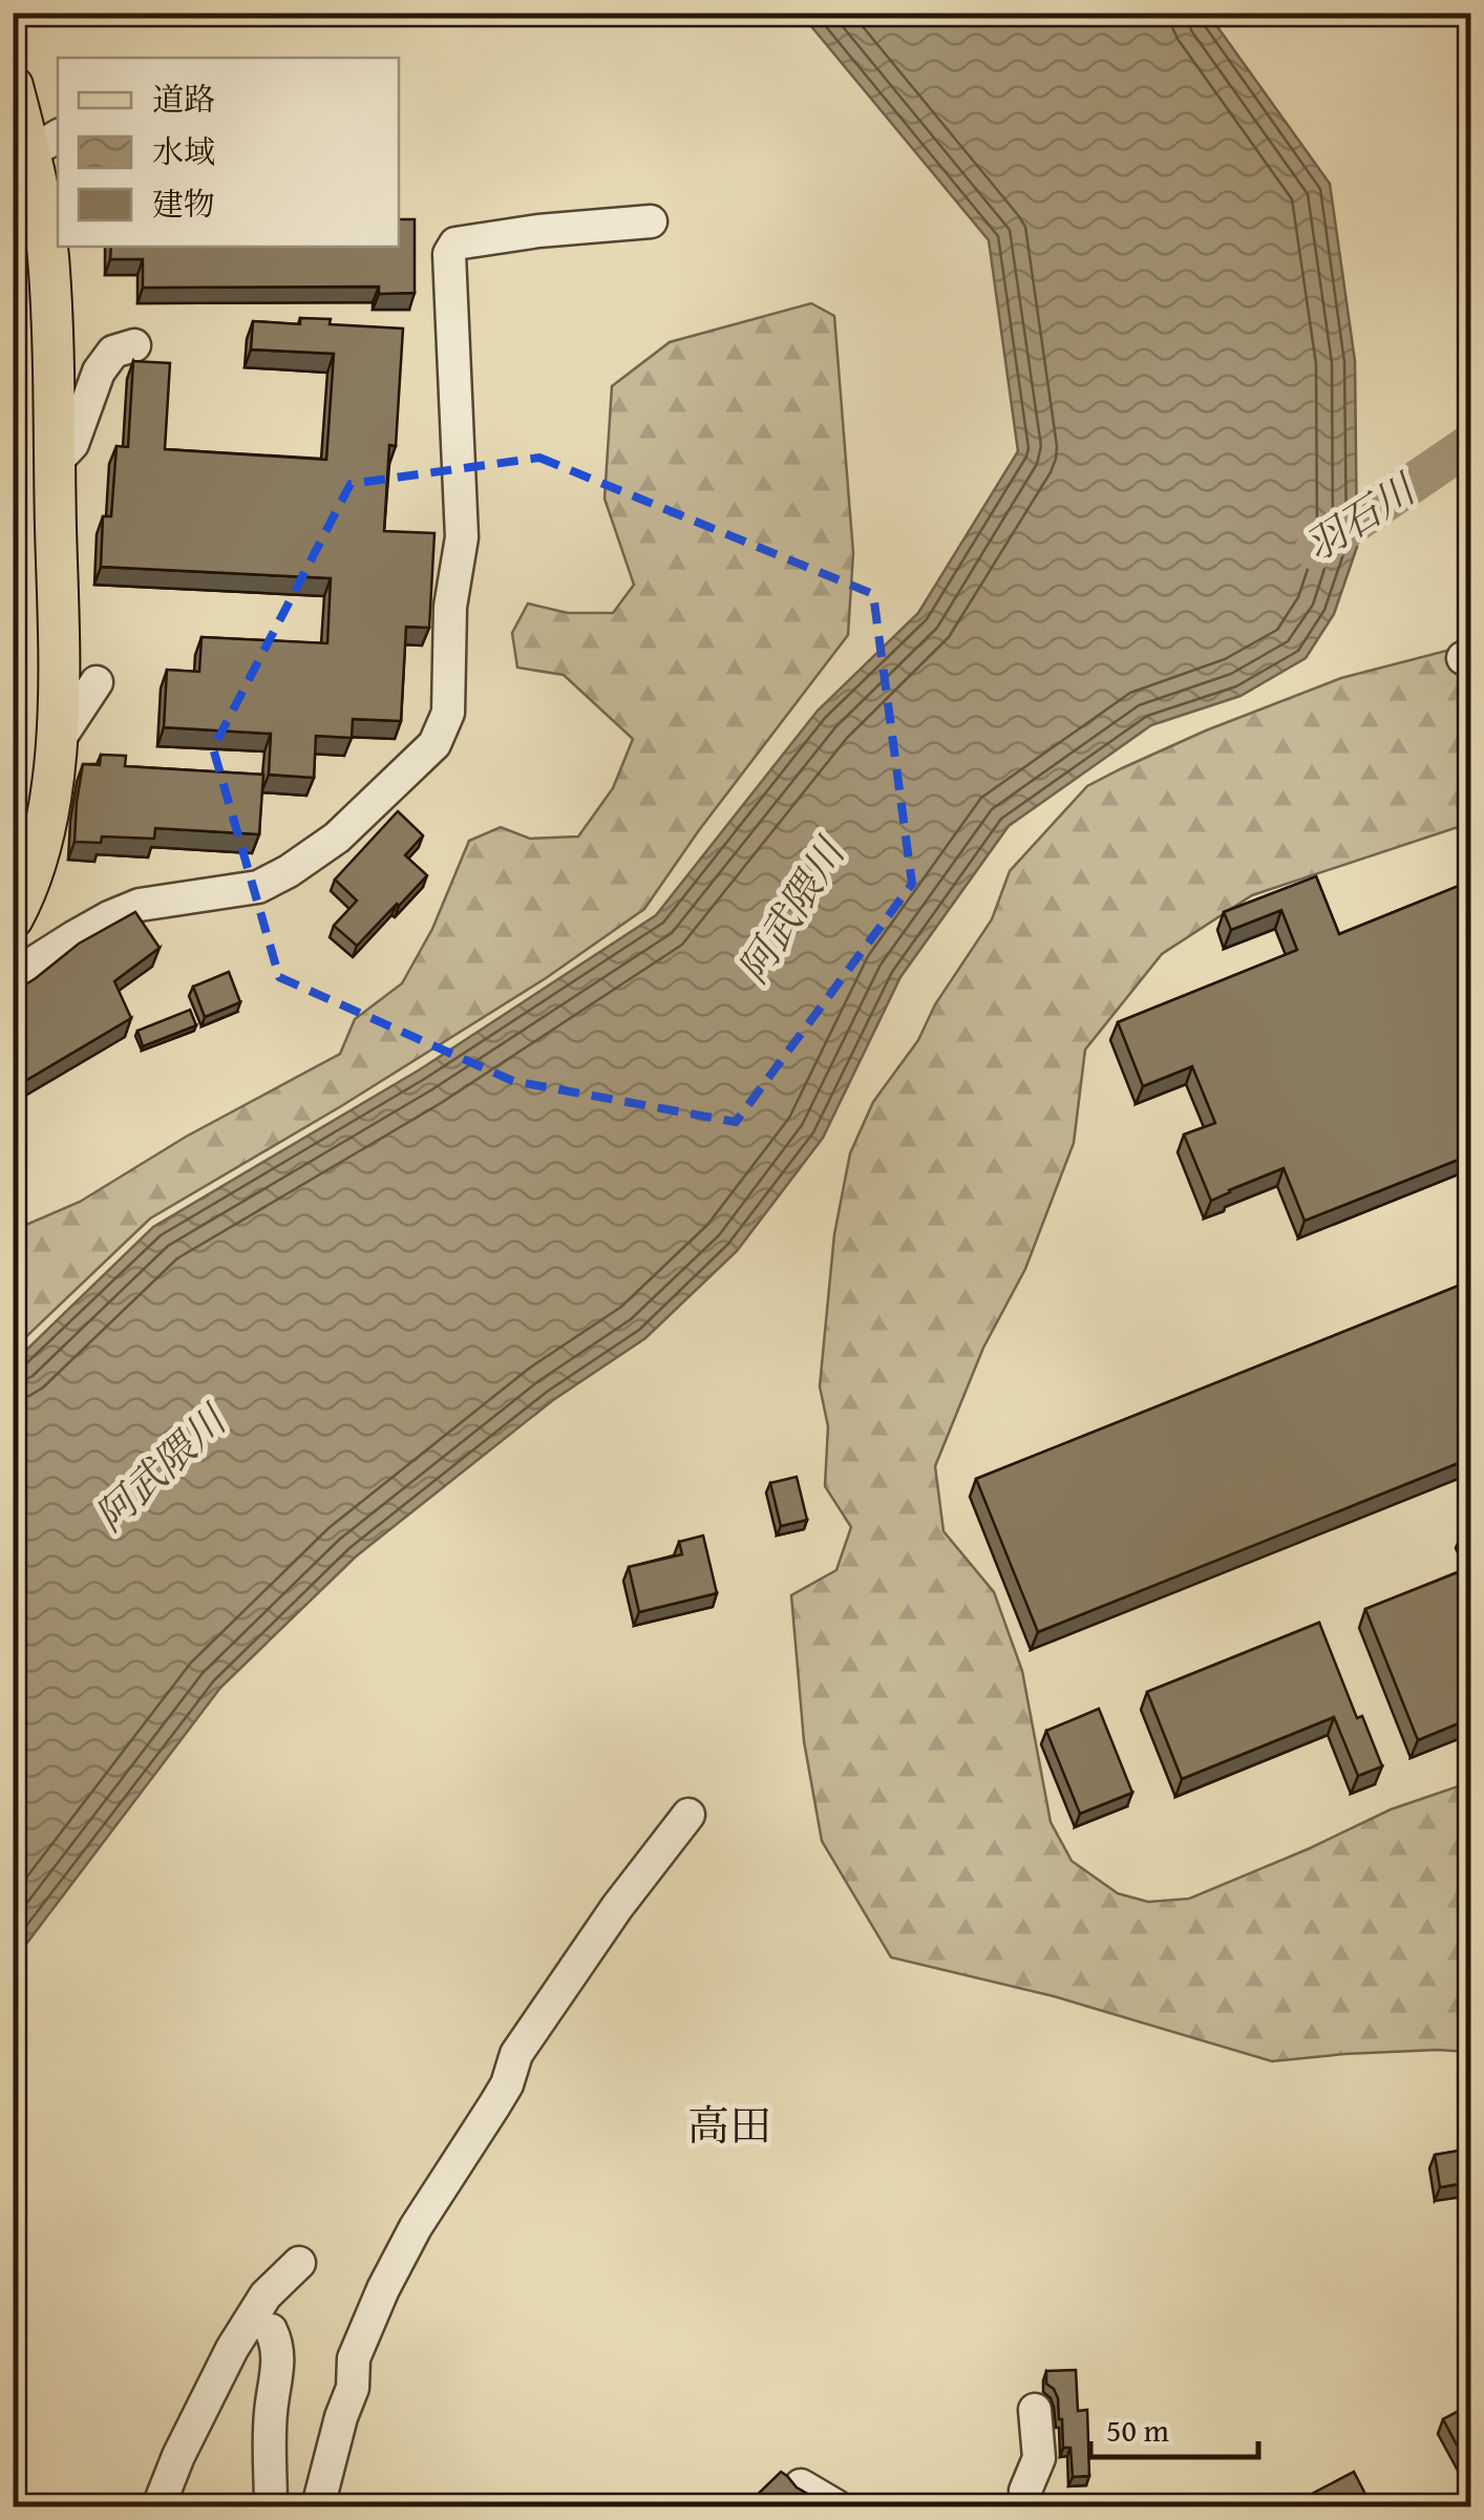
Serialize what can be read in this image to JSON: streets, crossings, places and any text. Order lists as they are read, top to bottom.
{
  "districts": ["高田"],
  "water": ["羽石川", "阿武隈川"],
  "legend": ["道路", "水域", "建物"],
  "scale_bar": "50 m"
}
